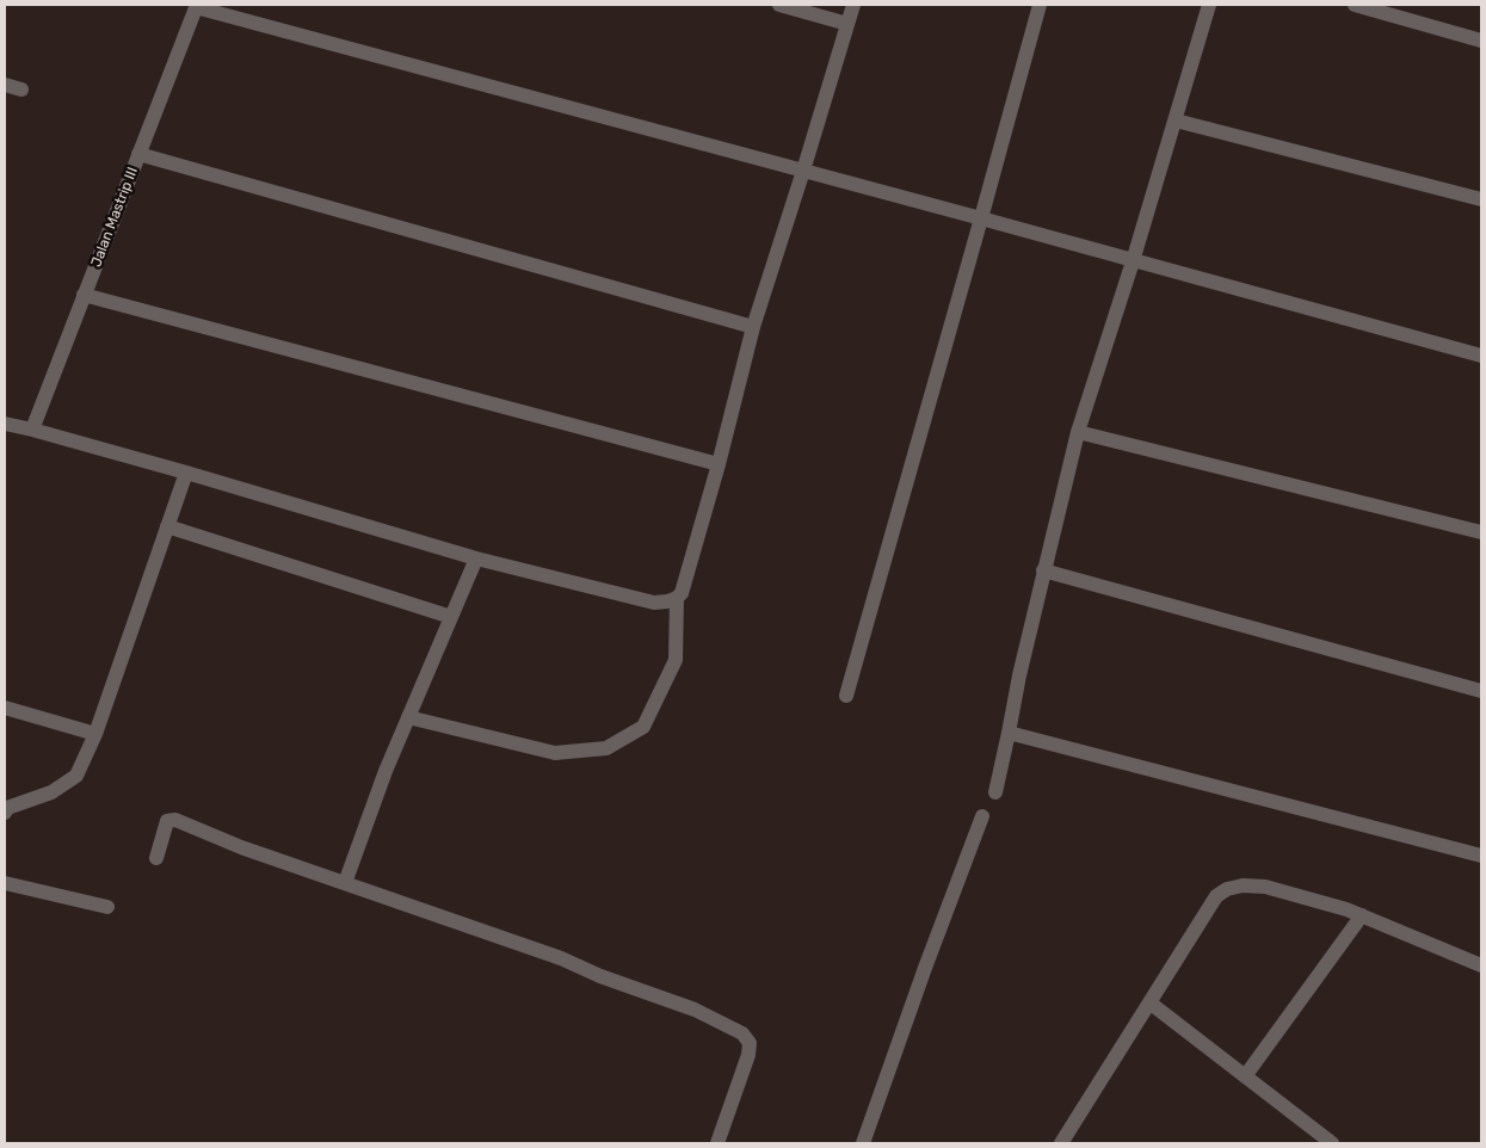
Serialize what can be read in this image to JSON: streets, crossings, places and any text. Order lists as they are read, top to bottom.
{
  "streets": {
    "street": ["Jalan Mastrip III"]
  }
}
